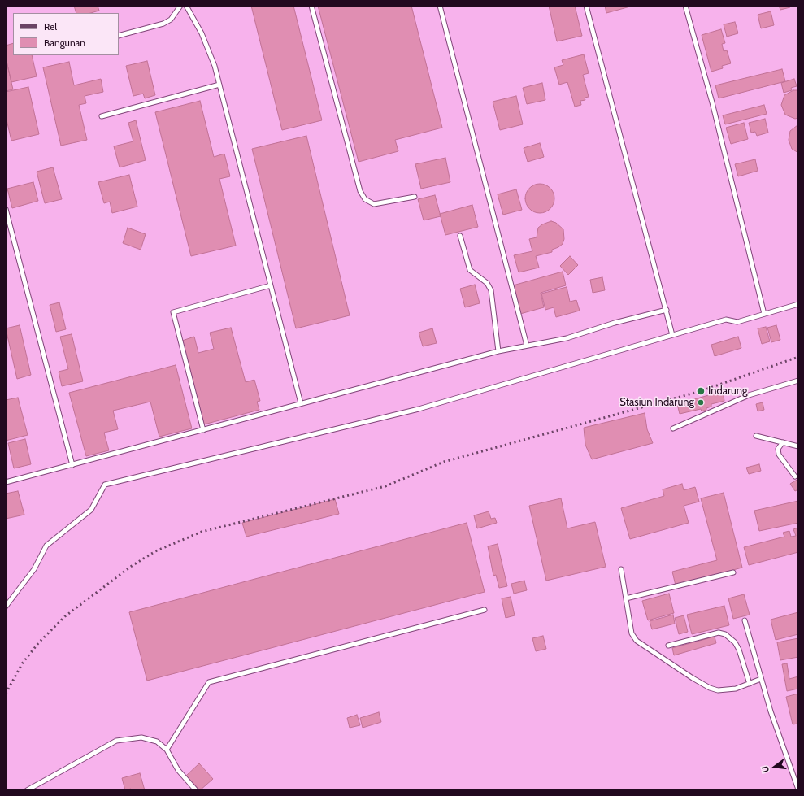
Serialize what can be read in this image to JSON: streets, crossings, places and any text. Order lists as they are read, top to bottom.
{
  "places": ["Indarung", "Stasiun Indarung"],
  "legend": ["Rel", "Bangunan"],
  "north": "left"
}
